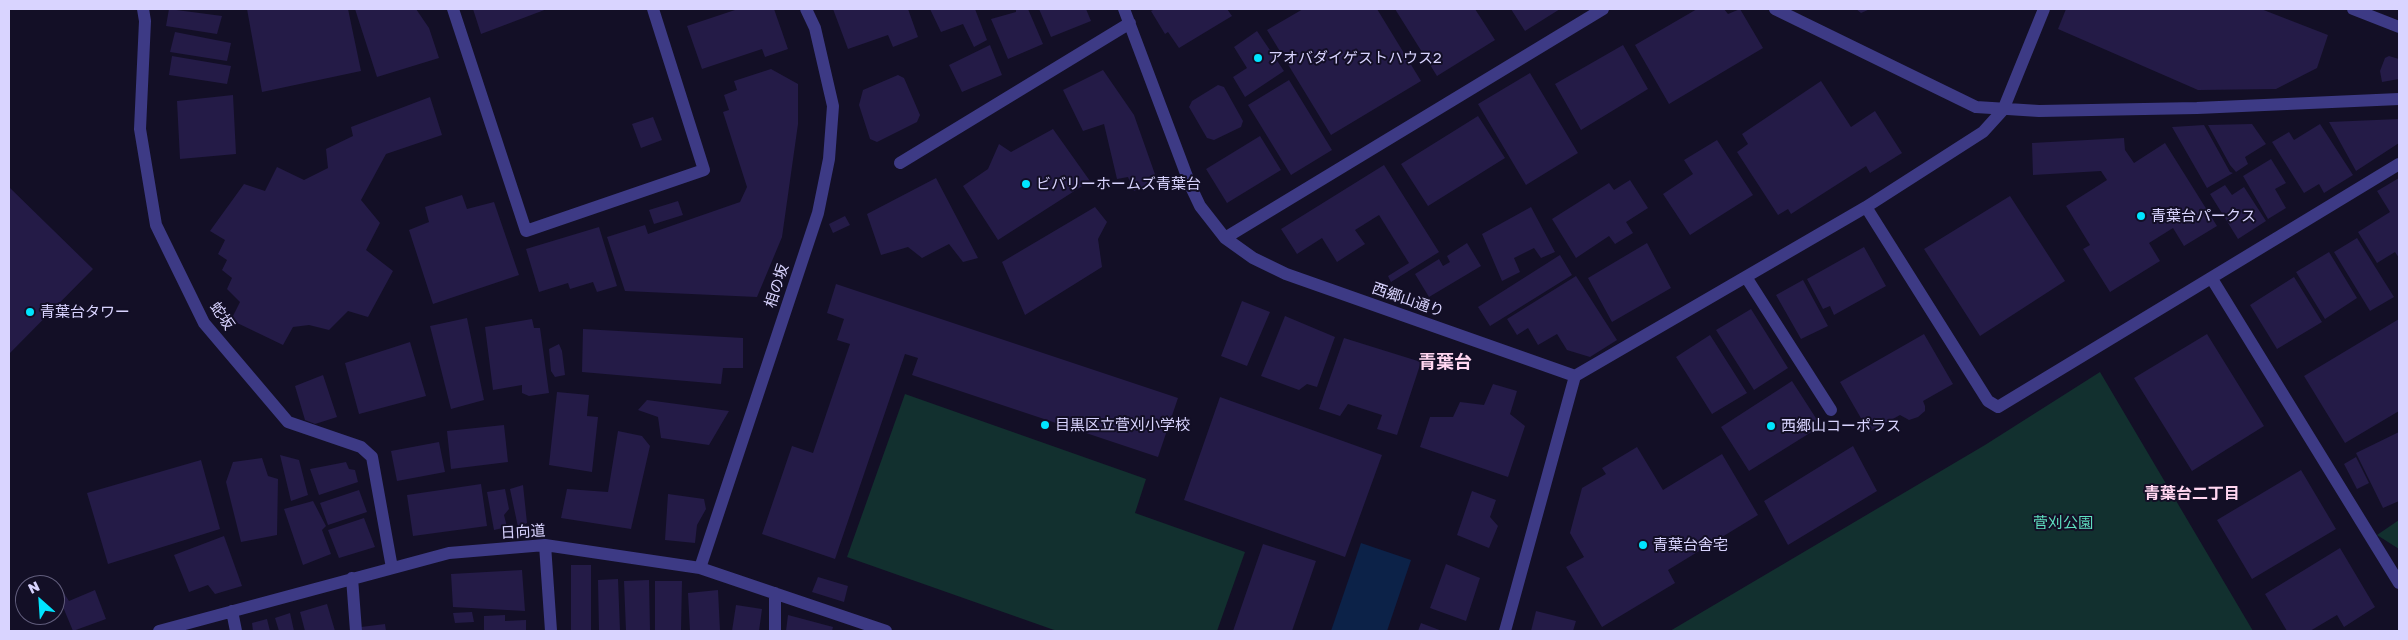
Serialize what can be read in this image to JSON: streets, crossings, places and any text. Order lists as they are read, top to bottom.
{
  "streets": {
    "street": [
      "相の坂",
      "西郷山通り",
      "蛇坂",
      "日向道"
    ]
  },
  "crossings": [
    ["相の坂", "日向道"],
    ["蛇坂", "日向道"]
  ],
  "districts": ["青葉台", "青葉台二丁目"],
  "parks": ["菅刈公園"],
  "places": [
    "アオバダイゲストハウス2",
    "ビバリーホームズ青葉台",
    "青葉台パークス",
    "青葉台タワー",
    "目黒区立菅刈小学校",
    "西郷山コーポラス",
    "青葉台舎宅"
  ],
  "north": "top left"
}
